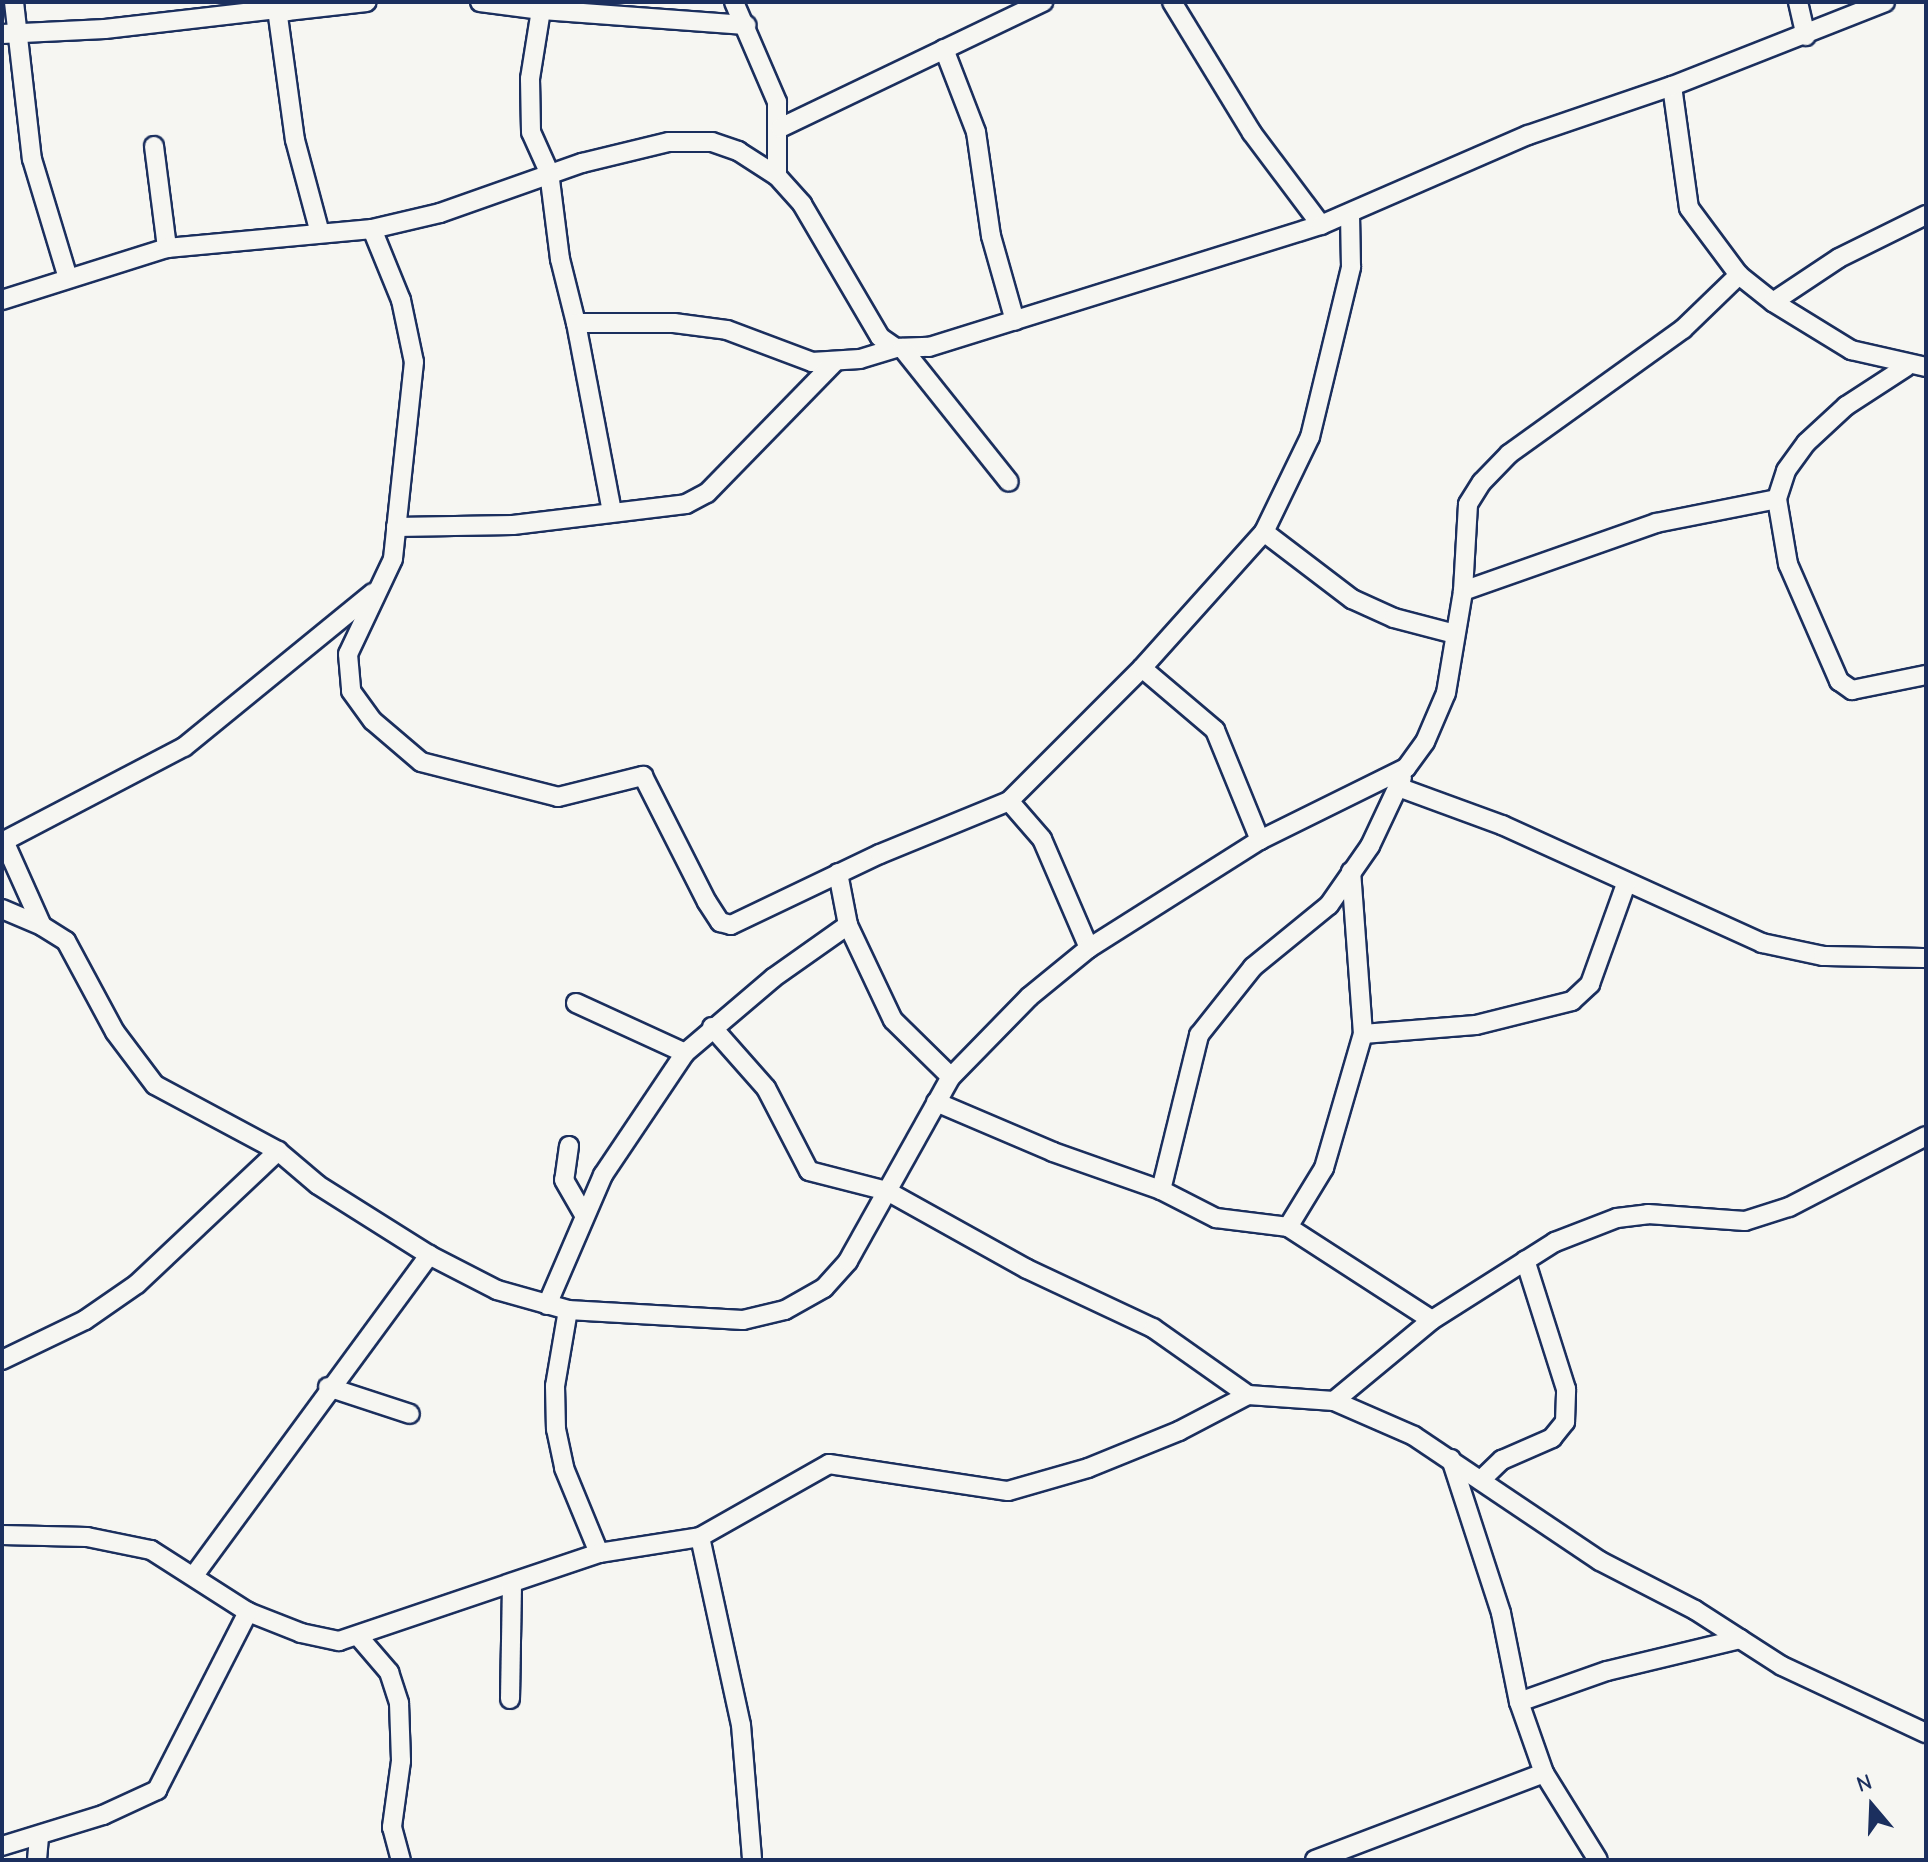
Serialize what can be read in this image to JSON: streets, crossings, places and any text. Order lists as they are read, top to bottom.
{
  "north": "top"
}
